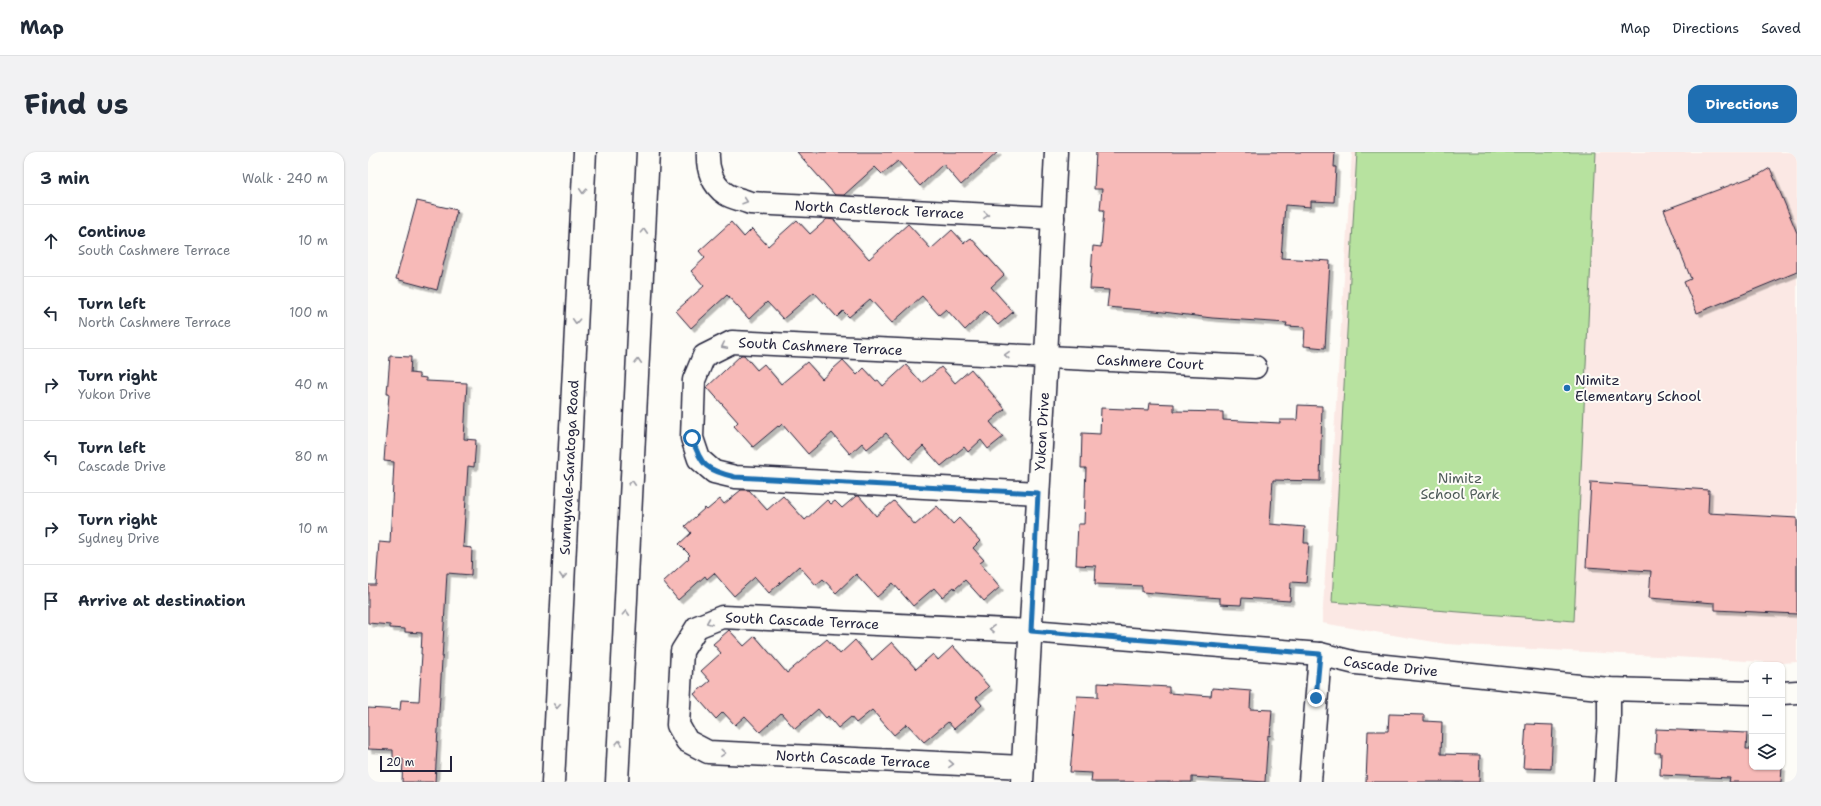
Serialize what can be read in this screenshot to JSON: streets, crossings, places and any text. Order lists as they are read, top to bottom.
{
  "streets": {
    "street": [
      "North Castlerock Terrace",
      "South Cashmere Terrace",
      "Cashmere Court",
      "Yukon Drive",
      "Sunnyvale-Saratoga Road",
      "South Cascade Terrace",
      "Cascade Drive",
      "North Cascade Terrace"
    ]
  },
  "crossings": [
    ["North Castlerock Terrace", "Yukon Drive"],
    ["South Cashmere Terrace", "Cashmere Court"],
    ["South Cashmere Terrace", "Yukon Drive"],
    ["Cashmere Court", "Yukon Drive"],
    ["Yukon Drive", "South Cascade Terrace"],
    ["Yukon Drive", "Cascade Drive"],
    ["Yukon Drive", "North Cascade Terrace"],
    ["South Cascade Terrace", "Cascade Drive"],
    ["South Cascade Terrace", "North Cascade Terrace"]
  ],
  "one_way": ["North Castlerock Terrace", "North Cascade Terrace"],
  "parks": ["Nimitz School Park"],
  "places": ["Nimitz Elementary School"],
  "scale_bar": "20 m",
  "page": {
    "header": "Map",
    "nav": ["Map", "Directions", "Saved"],
    "title": "Find us",
    "buttons": "Directions",
    "heading": ["3 min", "Walk · 240 m"],
    "list": [
      ["Continue", "South Cashmere Terrace", "10 m"],
      ["Turn left", "North Cashmere Terrace", "100 m"],
      ["Turn right", "Yukon Drive", "40 m"],
      ["Turn left", "Cascade Drive", "80 m"],
      ["Turn right", "Sydney Drive", "10 m"],
      "Arrive at destination"
    ],
    "map_buttons": ["+", "−"],
    "scale": "20 m"
  }
}
